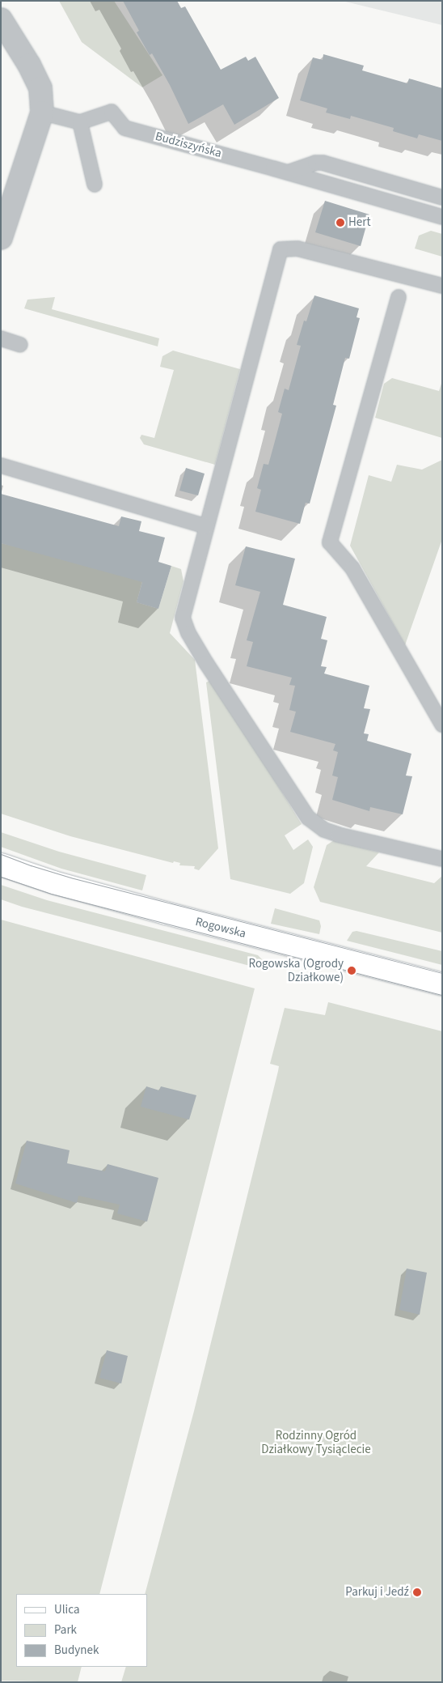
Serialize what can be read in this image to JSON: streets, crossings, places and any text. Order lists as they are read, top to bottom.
{
  "streets": {
    "street": ["Rogowska"],
    "lane": ["Budziszyńska"]
  },
  "parks": ["Rodzinny Ogród Działkowy Tysiąclecie"],
  "places": ["Hert", "Rogowska (Ogrody Działkowe)", "Parkuj i Jedź"],
  "legend": ["Ulica", "Park", "Budynek"]
}
